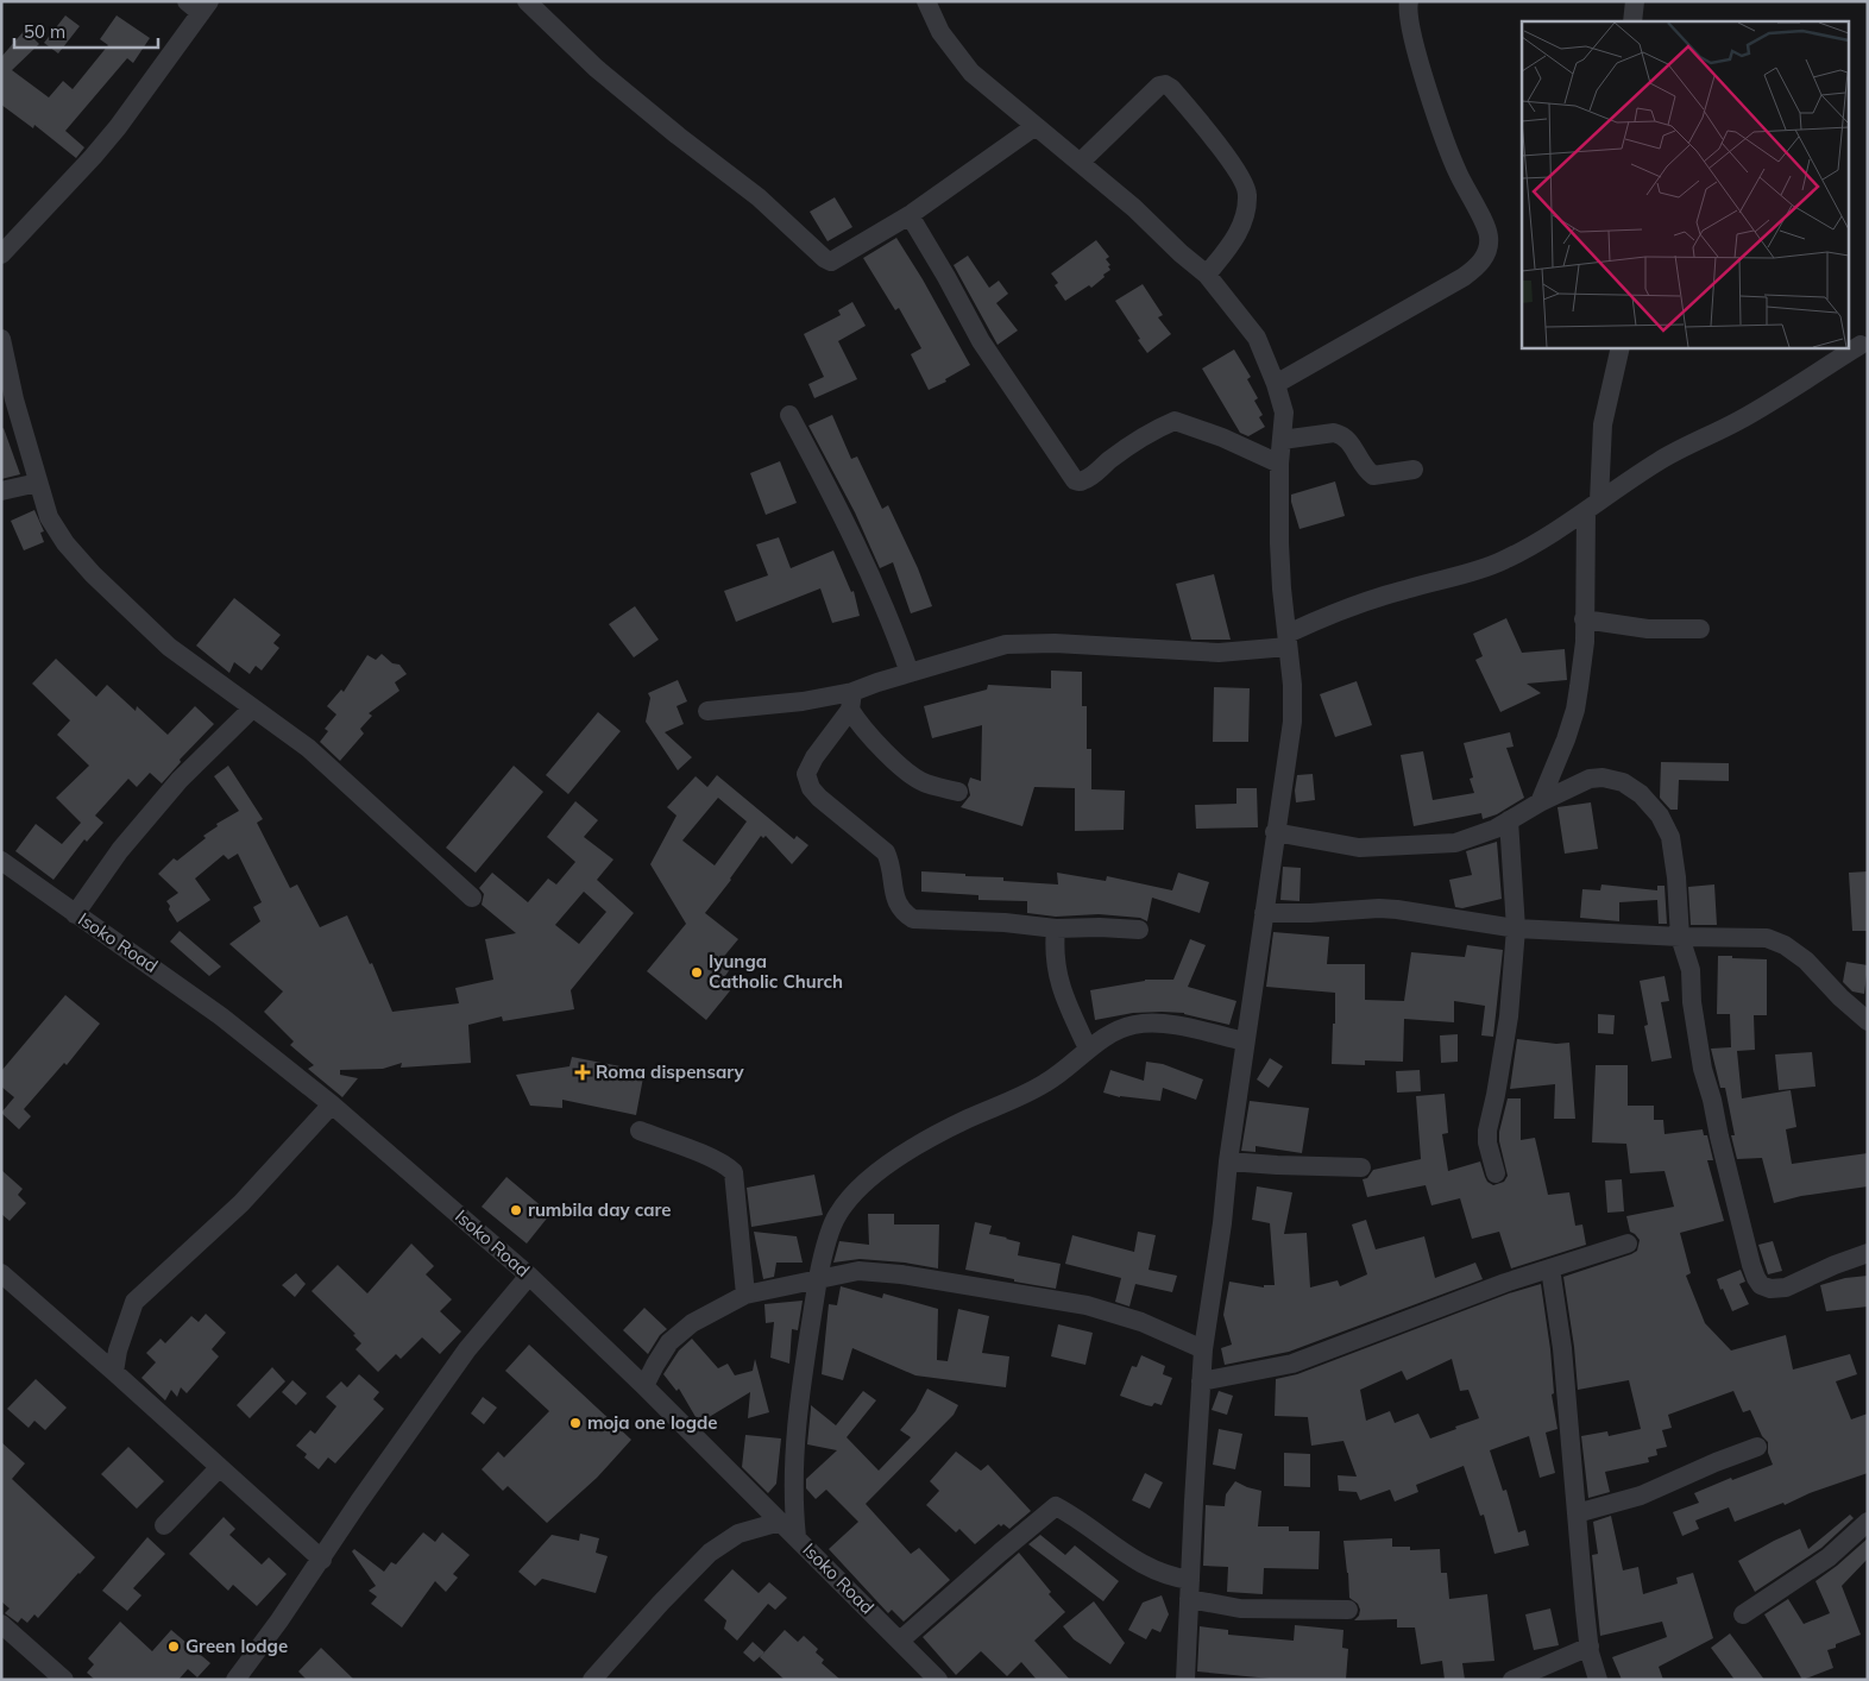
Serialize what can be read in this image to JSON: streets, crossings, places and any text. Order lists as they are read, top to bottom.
{
  "streets": {
    "street": ["Isoko Road"]
  },
  "places": {
    "other": [
      "Iyunga Catholic Church",
      "rumbila day care",
      "moja one logde",
      "Green lodge"
    ],
    "health": ["Roma dispensary"]
  },
  "scale_bar": "50 m"
}
